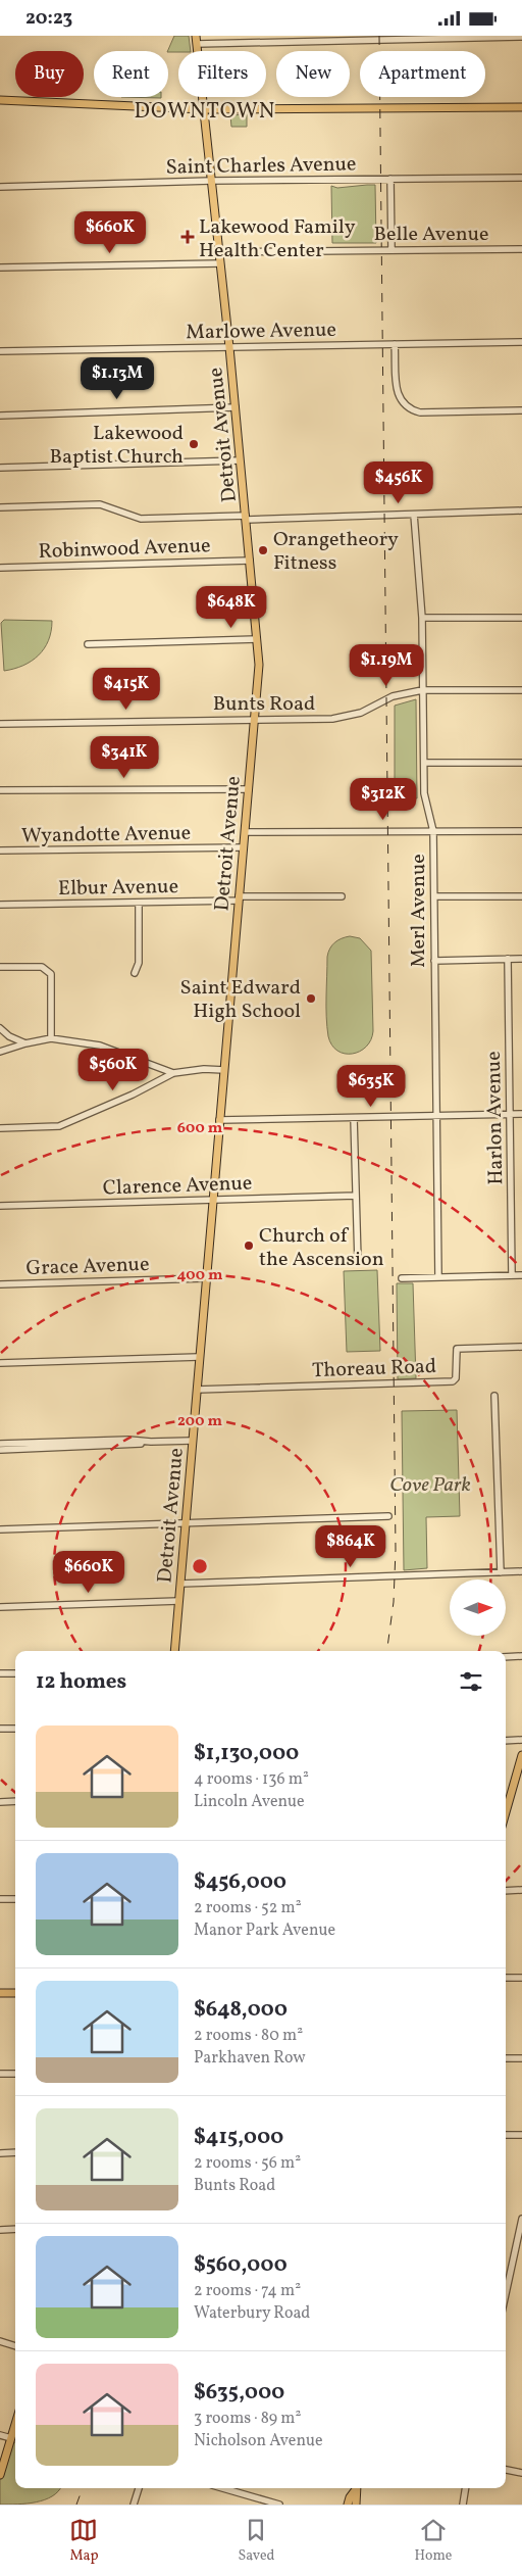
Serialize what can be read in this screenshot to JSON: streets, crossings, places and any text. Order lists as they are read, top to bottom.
{
  "streets": {
    "main road": ["Detroit Avenue"],
    "street": [
      "Saint Charles Avenue",
      "Belle Avenue",
      "Marlowe Avenue",
      "Robinwood Avenue",
      "Bunts Road",
      "Wyandotte Avenue",
      "Elbur Avenue",
      "Merl Avenue",
      "Harlon Avenue",
      "Clarence Avenue",
      "Grace Avenue",
      "Thoreau Road"
    ]
  },
  "crossings": [
    ["Saint Charles Avenue", "Detroit Avenue"],
    ["Belle Avenue", "Detroit Avenue"],
    ["Marlowe Avenue", "Detroit Avenue"],
    ["Detroit Avenue", "Robinwood Avenue"],
    ["Detroit Avenue", "Bunts Road"],
    ["Detroit Avenue", "Wyandotte Avenue"],
    ["Detroit Avenue", "Elbur Avenue"],
    ["Detroit Avenue", "Clarence Avenue"],
    ["Detroit Avenue", "Grace Avenue"],
    ["Detroit Avenue", "Thoreau Road"],
    ["Bunts Road", "Merl Avenue"]
  ],
  "districts": ["DOWNTOWN"],
  "parks": ["Cove Park"],
  "places": {
    "health": ["Lakewood Family Health Center"],
    "other": [
      "Lakewood Baptist Church",
      "Orangetheory Fitness",
      "Saint Edward High School",
      "Church of the Ascension"
    ]
  },
  "north": "right",
  "page": {
    "status": "20:23",
    "chip": [
      "Buy",
      "Rent",
      "Filters",
      "New",
      "Apartment"
    ],
    "price": [
      "$660K",
      "$1.13M",
      "$456K",
      "$648K",
      "$1.19M",
      "$415K",
      "$341K",
      "$312K",
      "$560K",
      "$635K",
      "$864K",
      "$660K"
    ],
    "heading": "12 homes",
    "list": [
      {
        "name": "$1,130,000",
        "note": "4 rooms · 136 m² · Lincoln Avenue"
      },
      {
        "name": "$456,000",
        "note": "2 rooms · 52 m² · Manor Park Avenue"
      },
      {
        "name": "$648,000",
        "note": "2 rooms · 80 m² · Parkhaven Row"
      },
      {
        "name": "$415,000",
        "note": "2 rooms · 56 m² · Bunts Road"
      },
      {
        "name": "$560,000",
        "note": "2 rooms · 74 m² · Waterbury Road"
      },
      {
        "name": "$635,000",
        "note": "3 rooms · 89 m² · Nicholson Avenue"
      }
    ],
    "tabs": ["Map", "Saved", "Home"]
  },
  "rings": ["600 m", "400 m", "200 m"]
}
